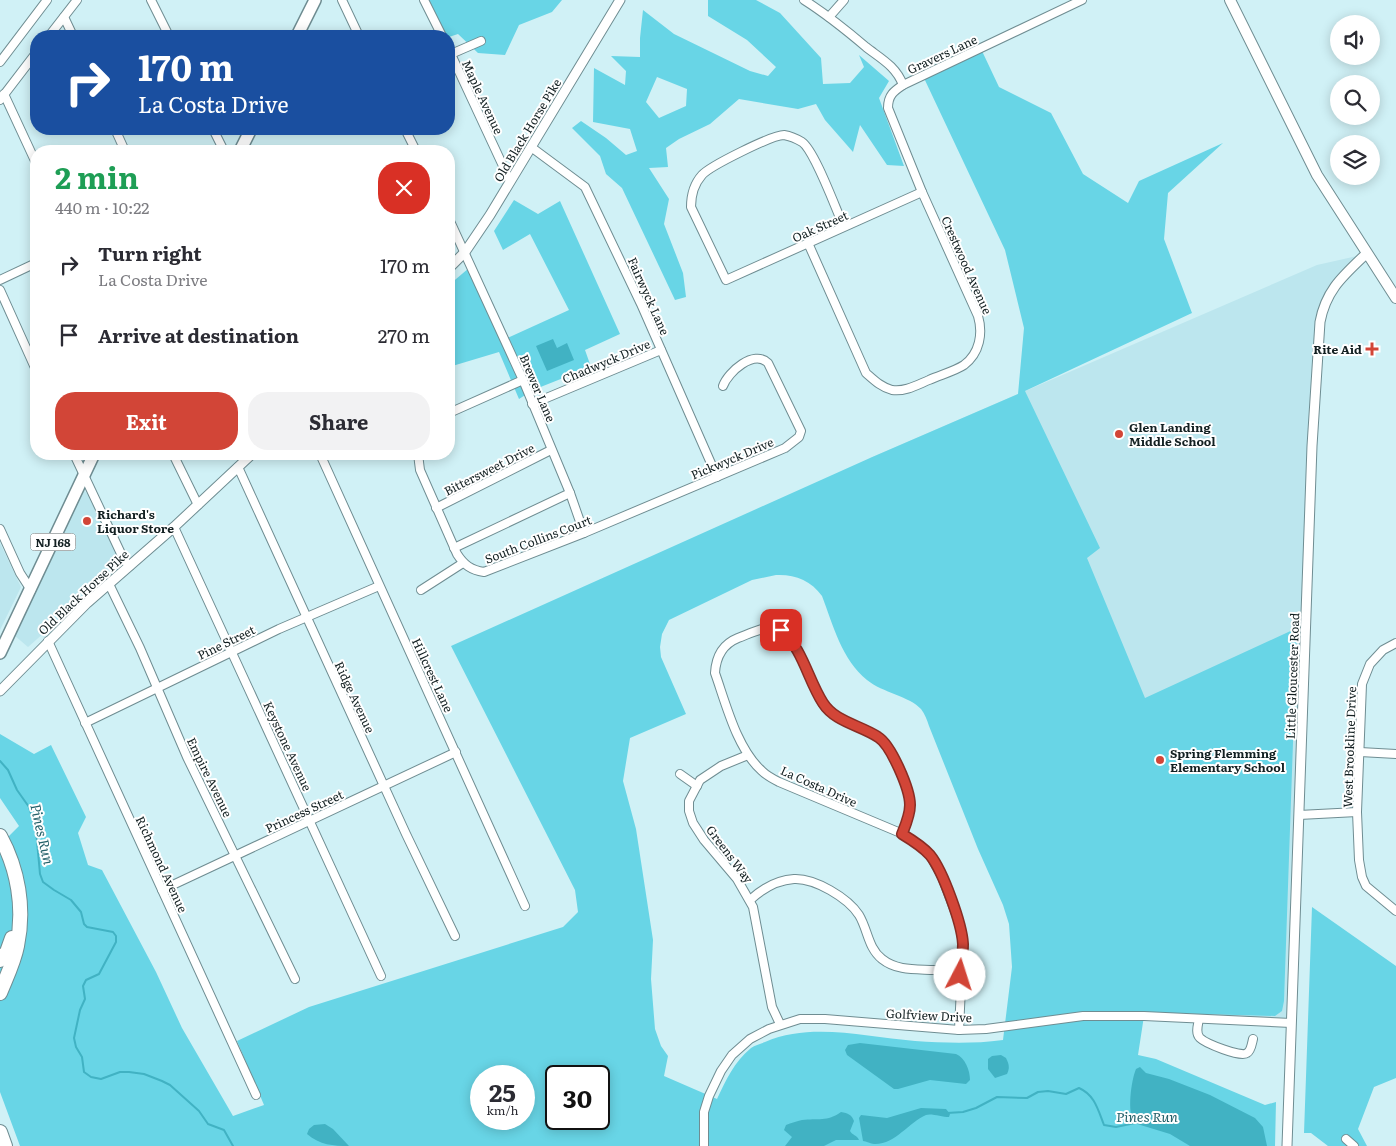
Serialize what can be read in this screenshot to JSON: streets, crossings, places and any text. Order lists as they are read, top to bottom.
{
  "streets": {
    "main road": ["NJ 168"],
    "street": [
      "Gravers Lane",
      "Maple Avenue",
      "Old Black Horse Pike",
      "Oak Street",
      "Crestwood Avenue",
      "Fairwyck Lane",
      "Chadwyck Drive",
      "Brewer Lane",
      "Pickwyck Drive",
      "Bittersweet Drive",
      "South Collins Court",
      "Pine Street",
      "Hillcrest Lane",
      "Little Gloucester Road",
      "Ridge Avenue",
      "Keystone Avenue",
      "West Brookline Drive",
      "Empire Avenue",
      "La Costa Drive",
      "Princess Street",
      "Greens Way",
      "Richmond Avenue",
      "Golfview Drive"
    ]
  },
  "crossings": [
    ["Gravers Lane", "Crestwood Avenue"],
    ["Maple Avenue", "Old Black Horse Pike"],
    ["Old Black Horse Pike", "Fairwyck Lane"],
    ["Old Black Horse Pike", "Brewer Lane"],
    ["Old Black Horse Pike", "Ridge Avenue"],
    ["Old Black Horse Pike", "Keystone Avenue"],
    ["Old Black Horse Pike", "Empire Avenue"],
    ["Old Black Horse Pike", "Richmond Avenue"],
    ["Oak Street", "Crestwood Avenue"],
    ["Fairwyck Lane", "Chadwyck Drive"],
    ["Fairwyck Lane", "Pickwyck Drive"],
    ["Chadwyck Drive", "Brewer Lane"],
    ["Brewer Lane", "Bittersweet Drive"],
    ["Brewer Lane", "South Collins Court"],
    ["Pickwyck Drive", "South Collins Court"],
    ["Pine Street", "Hillcrest Lane"],
    ["Pine Street", "Ridge Avenue"],
    ["Pine Street", "Keystone Avenue"],
    ["Pine Street", "Empire Avenue"],
    ["Pine Street", "Richmond Avenue"],
    ["Hillcrest Lane", "Princess Street"],
    ["Little Gloucester Road", "Golfview Drive"],
    ["Ridge Avenue", "Princess Street"],
    ["Keystone Avenue", "Princess Street"],
    ["Empire Avenue", "Princess Street"],
    ["La Costa Drive", "Greens Way"],
    ["La Costa Drive", "Golfview Drive"],
    ["Princess Street", "Richmond Avenue"],
    ["Greens Way", "Golfview Drive"]
  ],
  "water": ["Pines Run"],
  "places": {
    "health": ["Rite Aid"],
    "other": ["Glen Landing Middle School", "Richard's Liquor Store", "Spring Flemming Elementary School"]
  },
  "page": {
    "turn": ["170 m", "La Costa Drive"],
    "heading": ["2 min", "440 m · 10:22"],
    "list": [
      {
        "name": "Turn right",
        "note": "La Costa Drive",
        "value": "170 m"
      },
      {
        "name": "Arrive at destination",
        "value": "270 m"
      }
    ],
    "buttons": ["Exit", "Share"],
    "speed": "25 km/h",
    "limit": "30"
  }
}
